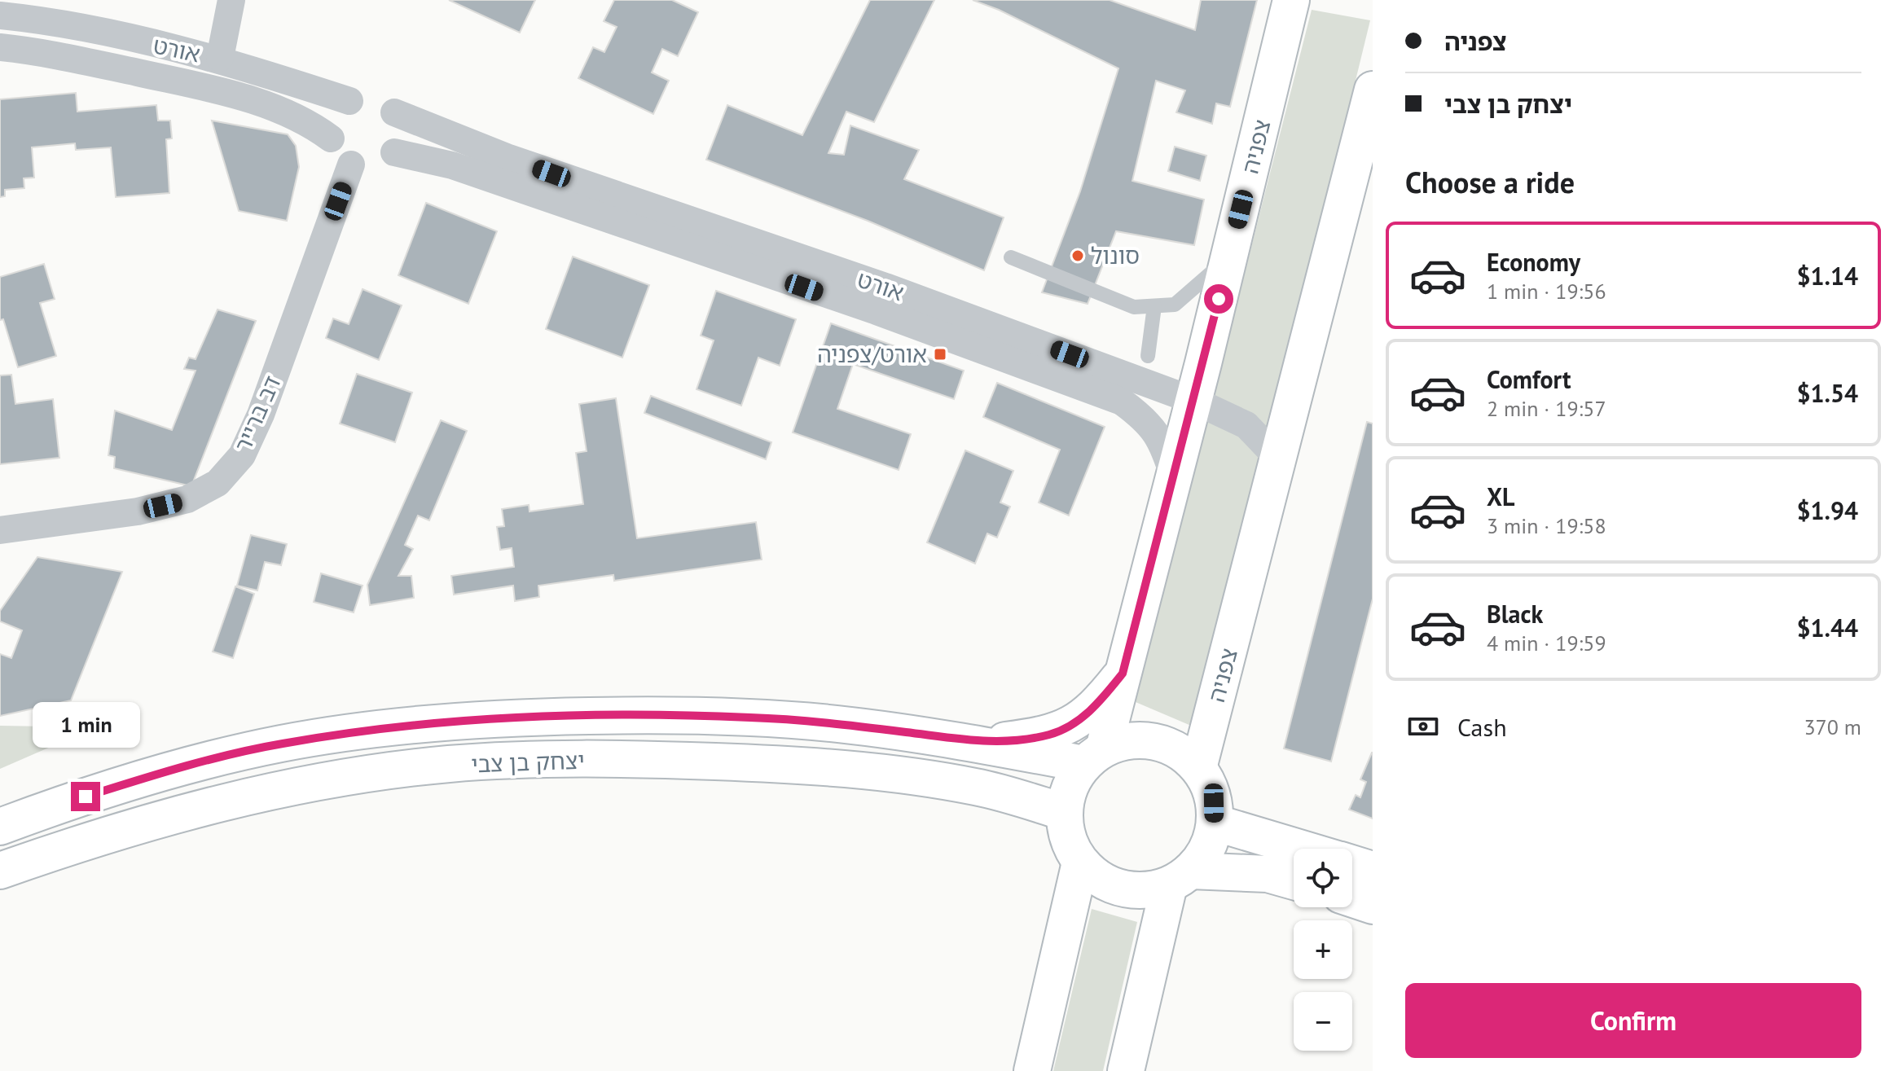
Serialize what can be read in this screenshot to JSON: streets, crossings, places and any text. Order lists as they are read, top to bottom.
{
  "streets": {
    "street": [
      "אורט",
      "צפניה",
      "דב ברייר",
      "יצחק בן צבי"
    ]
  },
  "crossings": [
    ["אורט", "צפניה"],
    ["אורט", "דב ברייר"],
    ["צפניה", "יצחק בן צבי"]
  ],
  "places": {
    "other": ["סונול"],
    "transit": ["אורט/צפניה"]
  },
  "page": {
    "banner": ["צפניה", "יצחק בן צבי"],
    "heading": "Choose a ride",
    "list": [
      {
        "name": "Economy",
        "note": "1 min · 19:56",
        "value": "$1.14"
      },
      {
        "name": "Comfort",
        "note": "2 min · 19:57",
        "value": "$1.54"
      },
      {
        "name": "XL",
        "note": "3 min · 19:58",
        "value": "$1.94"
      },
      {
        "name": "Black",
        "note": "4 min · 19:59",
        "value": "$1.44"
      }
    ],
    "pay": ["Cash", "370 m"],
    "bubble": "1 min",
    "map_buttons": ["+", "−"],
    "buttons": "Confirm"
  }
}
